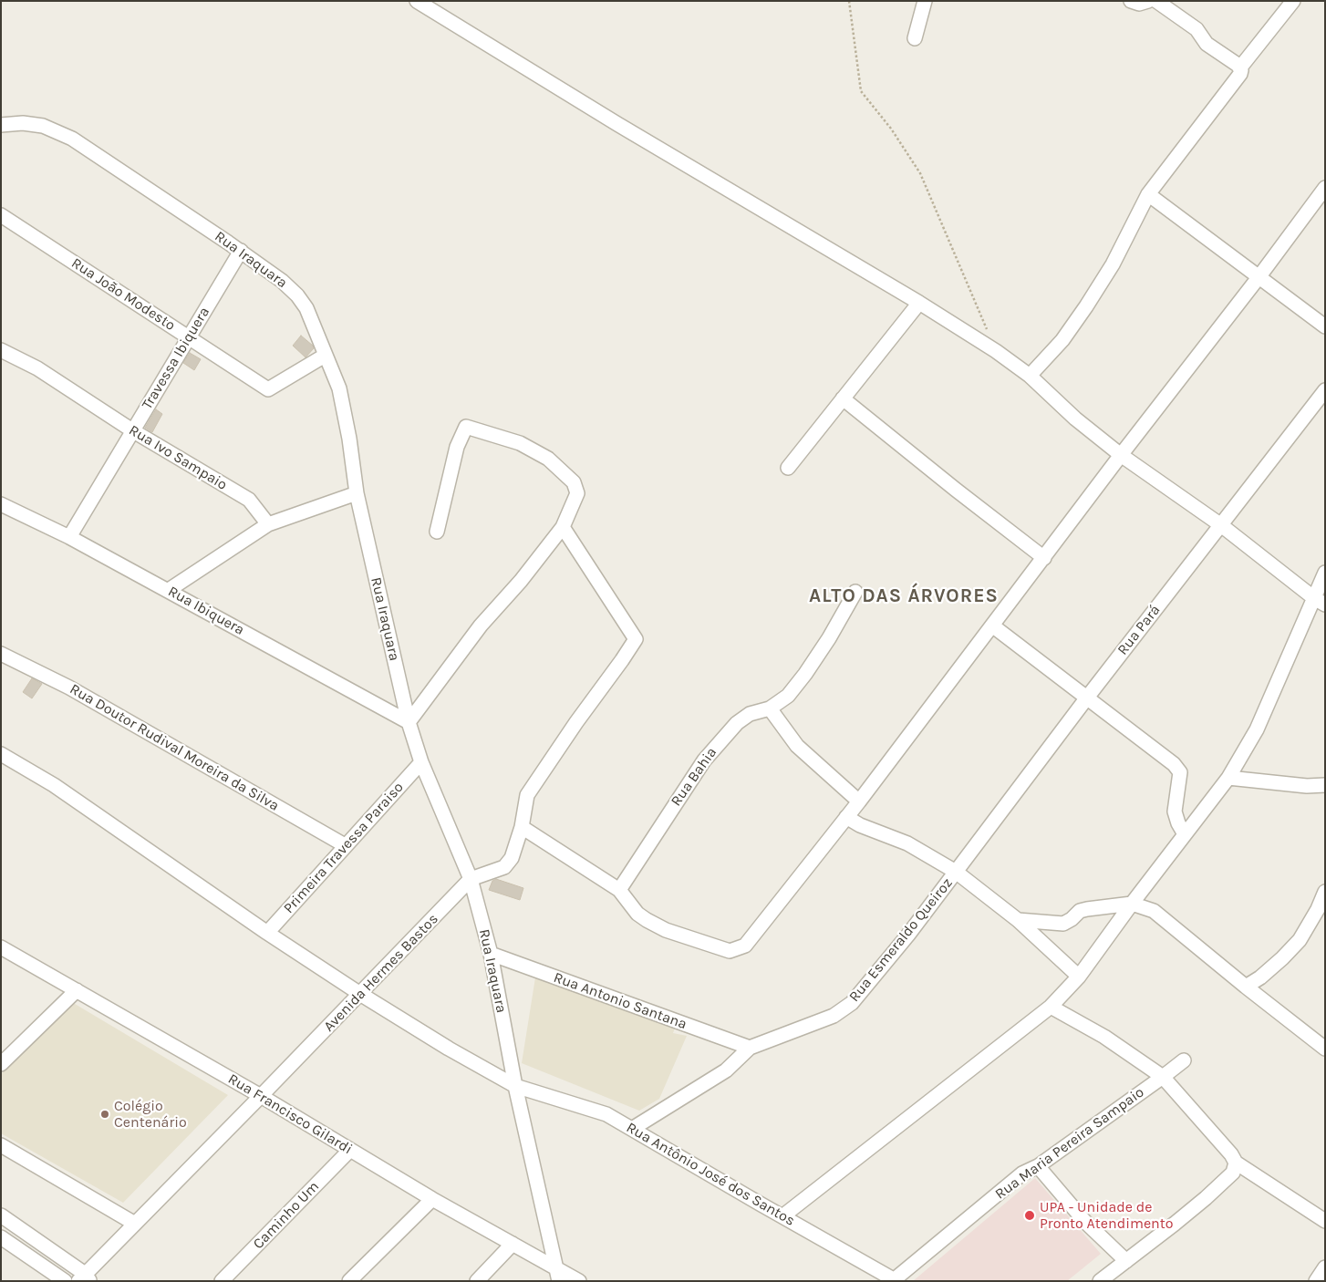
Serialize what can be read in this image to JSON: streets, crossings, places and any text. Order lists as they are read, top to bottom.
{
  "streets": {
    "street": [
      "Rua Iraquara",
      "Rua João Modesto",
      "Travessa Ibiquera",
      "Rua Ivo Sampaio",
      "Rua Ibiquera",
      "Rua Pará",
      "Rua Doutor Rudival Moreira da Silva",
      "Rua Bahia",
      "Primeira Travessa Paraiso",
      "Rua Esmeraldo Queiroz",
      "Avenida Hermes Bastos",
      "Rua Antonio Santana",
      "Rua Francisco Gilardi",
      "Rua Maria Pereira Sampaio",
      "Rua Antônio José dos Santos",
      "Caminho Um"
    ]
  },
  "crossings": [
    ["Rua Iraquara", "Rua João Modesto"],
    ["Rua Iraquara", "Travessa Ibiquera"],
    ["Rua Iraquara", "Rua Ibiquera"],
    ["Rua Iraquara", "Primeira Travessa Paraiso"],
    ["Rua Iraquara", "Avenida Hermes Bastos"],
    ["Rua Iraquara", "Rua Antonio Santana"],
    ["Rua Iraquara", "Rua Francisco Gilardi"],
    ["Rua Iraquara", "Rua Antônio José dos Santos"],
    ["Rua João Modesto", "Travessa Ibiquera"],
    ["Travessa Ibiquera", "Rua Ivo Sampaio"],
    ["Travessa Ibiquera", "Rua Ibiquera"],
    ["Rua Pará", "Rua Esmeraldo Queiroz"],
    ["Rua Doutor Rudival Moreira da Silva", "Primeira Travessa Paraiso"],
    ["Primeira Travessa Paraiso", "Rua Antônio José dos Santos"],
    ["Rua Esmeraldo Queiroz", "Rua Antonio Santana"],
    ["Rua Esmeraldo Queiroz", "Rua Antônio José dos Santos"],
    ["Avenida Hermes Bastos", "Rua Francisco Gilardi"],
    ["Avenida Hermes Bastos", "Rua Antônio José dos Santos"],
    ["Rua Francisco Gilardi", "Caminho Um"],
    ["Rua Maria Pereira Sampaio", "Rua Antônio José dos Santos"]
  ],
  "districts": ["ALTO DAS ÁRVORES"],
  "places": ["Colégio Centenário", "UPA - Unidade de Pronto Atendimento"]
}
